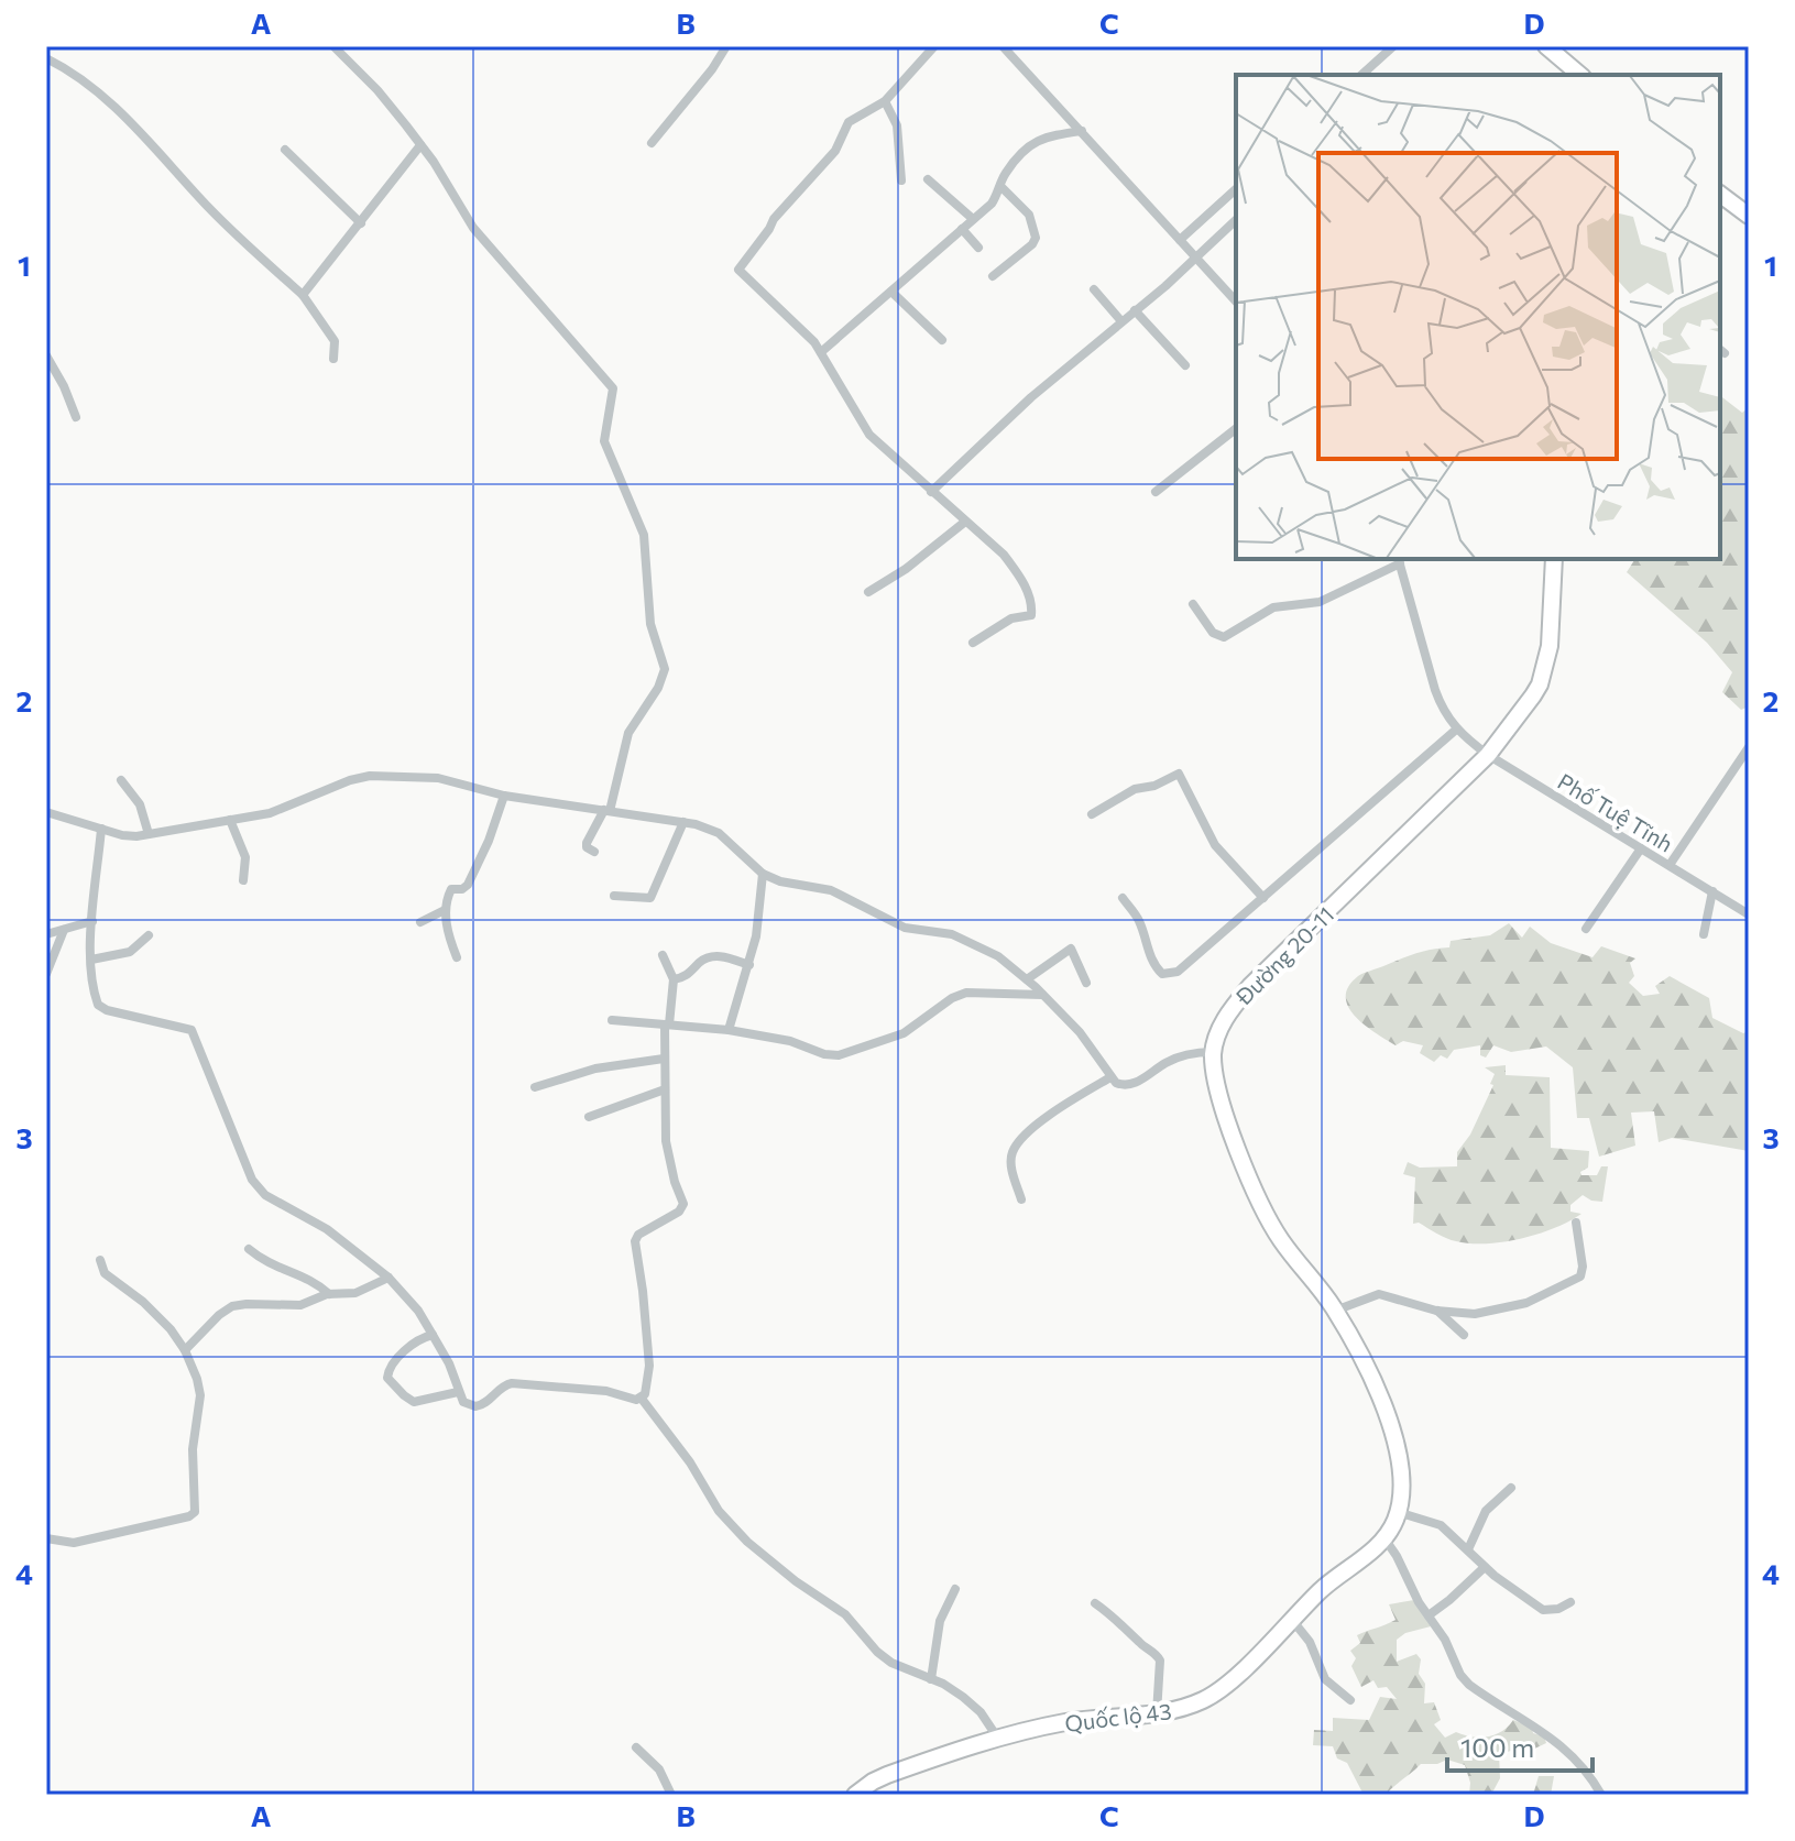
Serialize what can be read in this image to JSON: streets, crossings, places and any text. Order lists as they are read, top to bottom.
{
  "streets": {
    "highway": ["Đường 20-11", "Quốc lộ 43"],
    "street": ["Phố Tuệ Tĩnh"]
  },
  "crossings": [
    ["Phố Tuệ Tĩnh", "Đường 20-11"]
  ],
  "scale_bar": "100 m",
  "grid": {
    "columns": [
      "A",
      "B",
      "C",
      "D"
    ],
    "rows": [
      "1",
      "2",
      "3",
      "4"
    ]
  }
}
